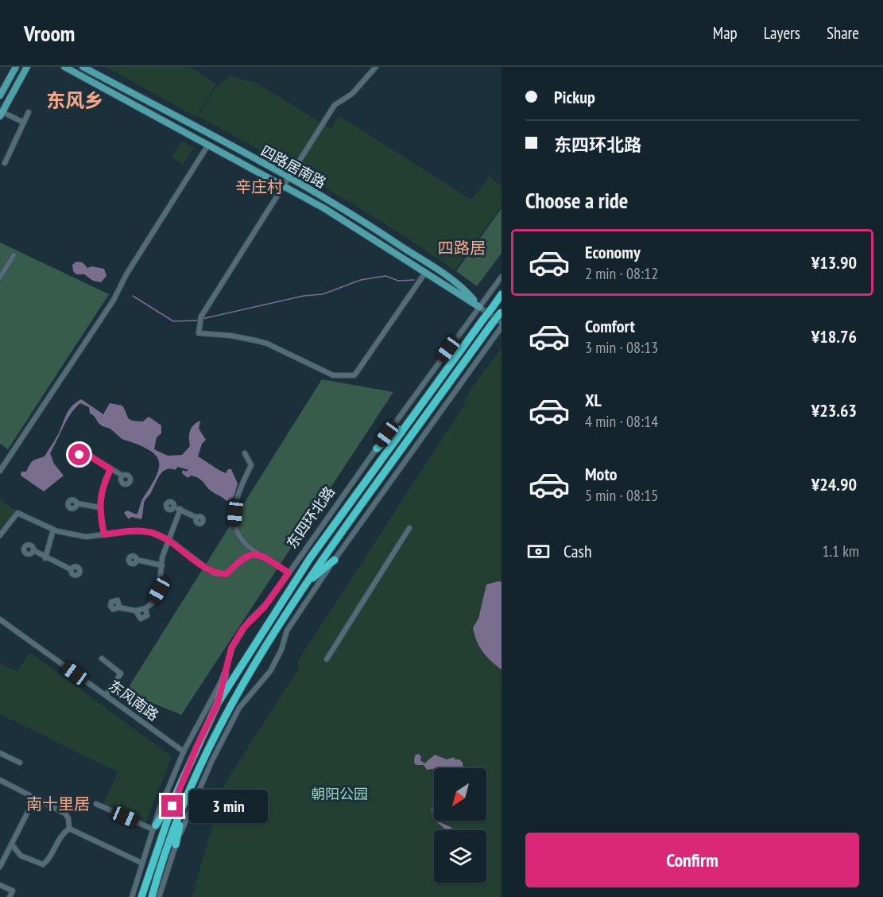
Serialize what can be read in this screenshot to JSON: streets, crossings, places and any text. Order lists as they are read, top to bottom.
{
  "streets": {
    "highway": ["东四环北路"],
    "main road": ["四路居南路"],
    "street": ["东风南路"]
  },
  "crossings": [
    ["四路居南路", "东四环北路"],
    ["东四环北路", "东风南路"]
  ],
  "districts": [
    "东风乡",
    "辛庄村",
    "四路居",
    "南十里居"
  ],
  "parks": ["朝阳公园"],
  "north": "bottom left",
  "page": {
    "header": "Vroom",
    "nav": ["Map", "Layers", "Share"],
    "banner": ["Pickup", "东四环北路"],
    "heading": "Choose a ride",
    "list": [
      {
        "name": "Economy",
        "note": "2 min · 08:12",
        "value": "¥13.90"
      },
      {
        "name": "Comfort",
        "note": "3 min · 08:13",
        "value": "¥18.76"
      },
      {
        "name": "XL",
        "note": "4 min · 08:14",
        "value": "¥23.63"
      },
      {
        "name": "Moto",
        "note": "5 min · 08:15",
        "value": "¥24.90"
      }
    ],
    "pay": ["Cash", "1.1 km"],
    "bubble": "3 min",
    "buttons": "Confirm"
  }
}
